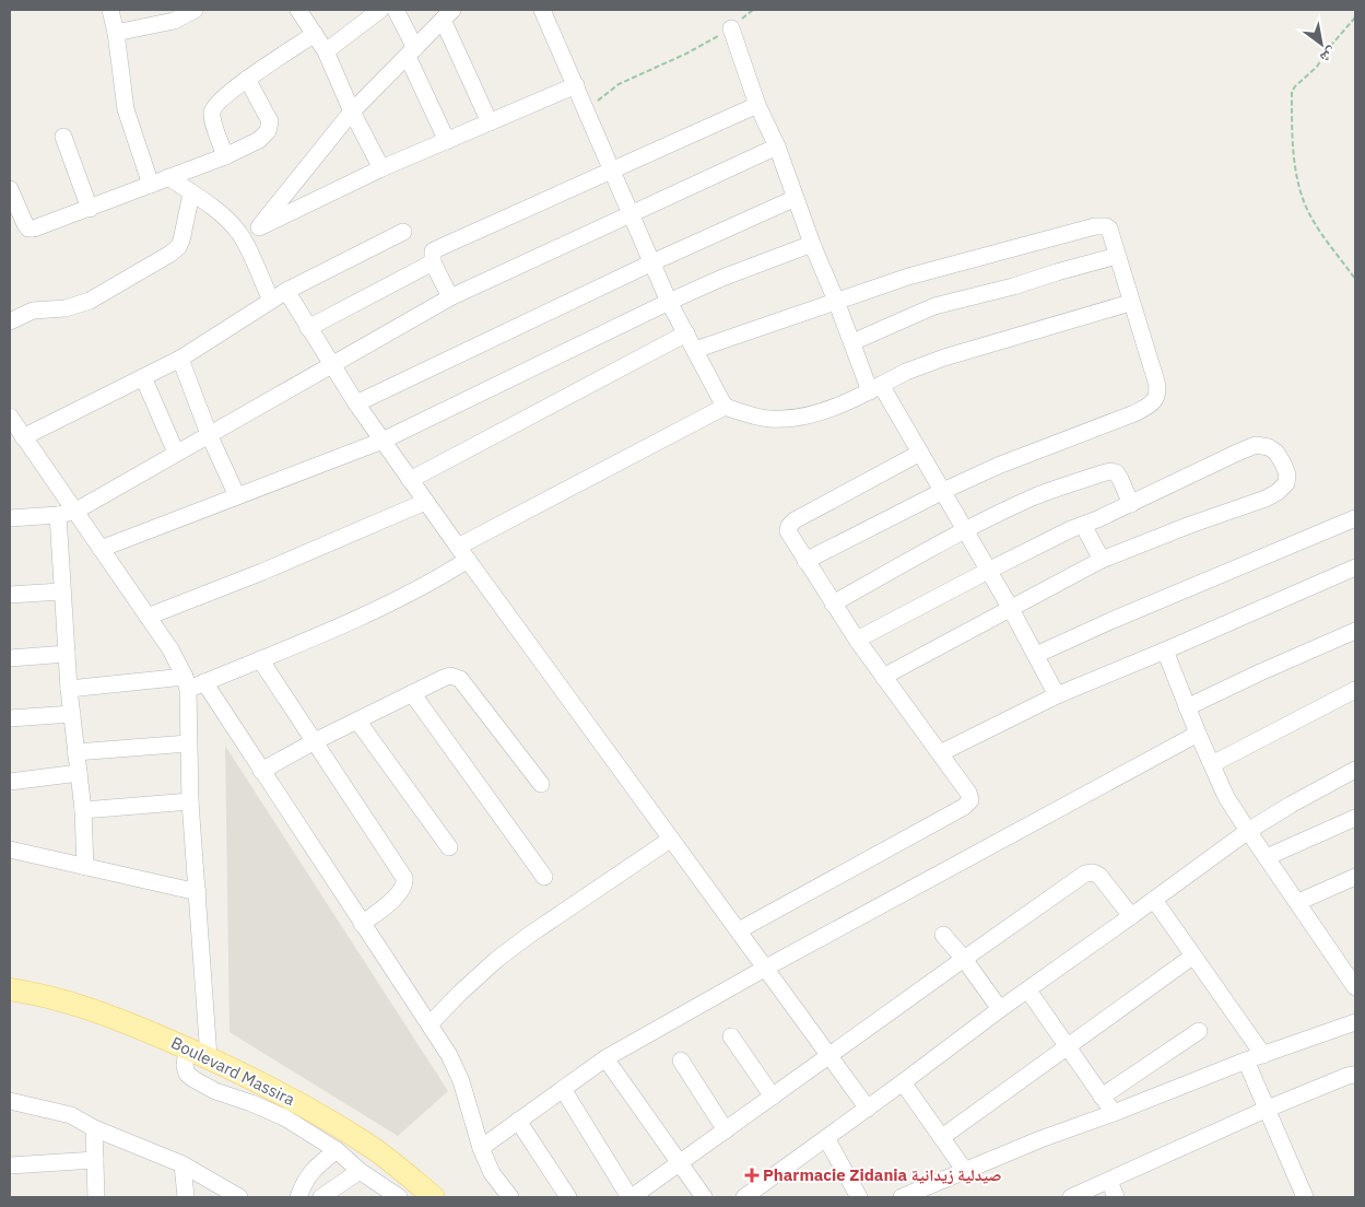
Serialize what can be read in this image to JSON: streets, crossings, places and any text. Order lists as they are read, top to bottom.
{
  "streets": {
    "main road": ["Boulevard Massira"]
  },
  "places": {
    "health": ["Pharmacie Zidania صيدلية زيدانية"]
  },
  "north": "bottom right"
}
